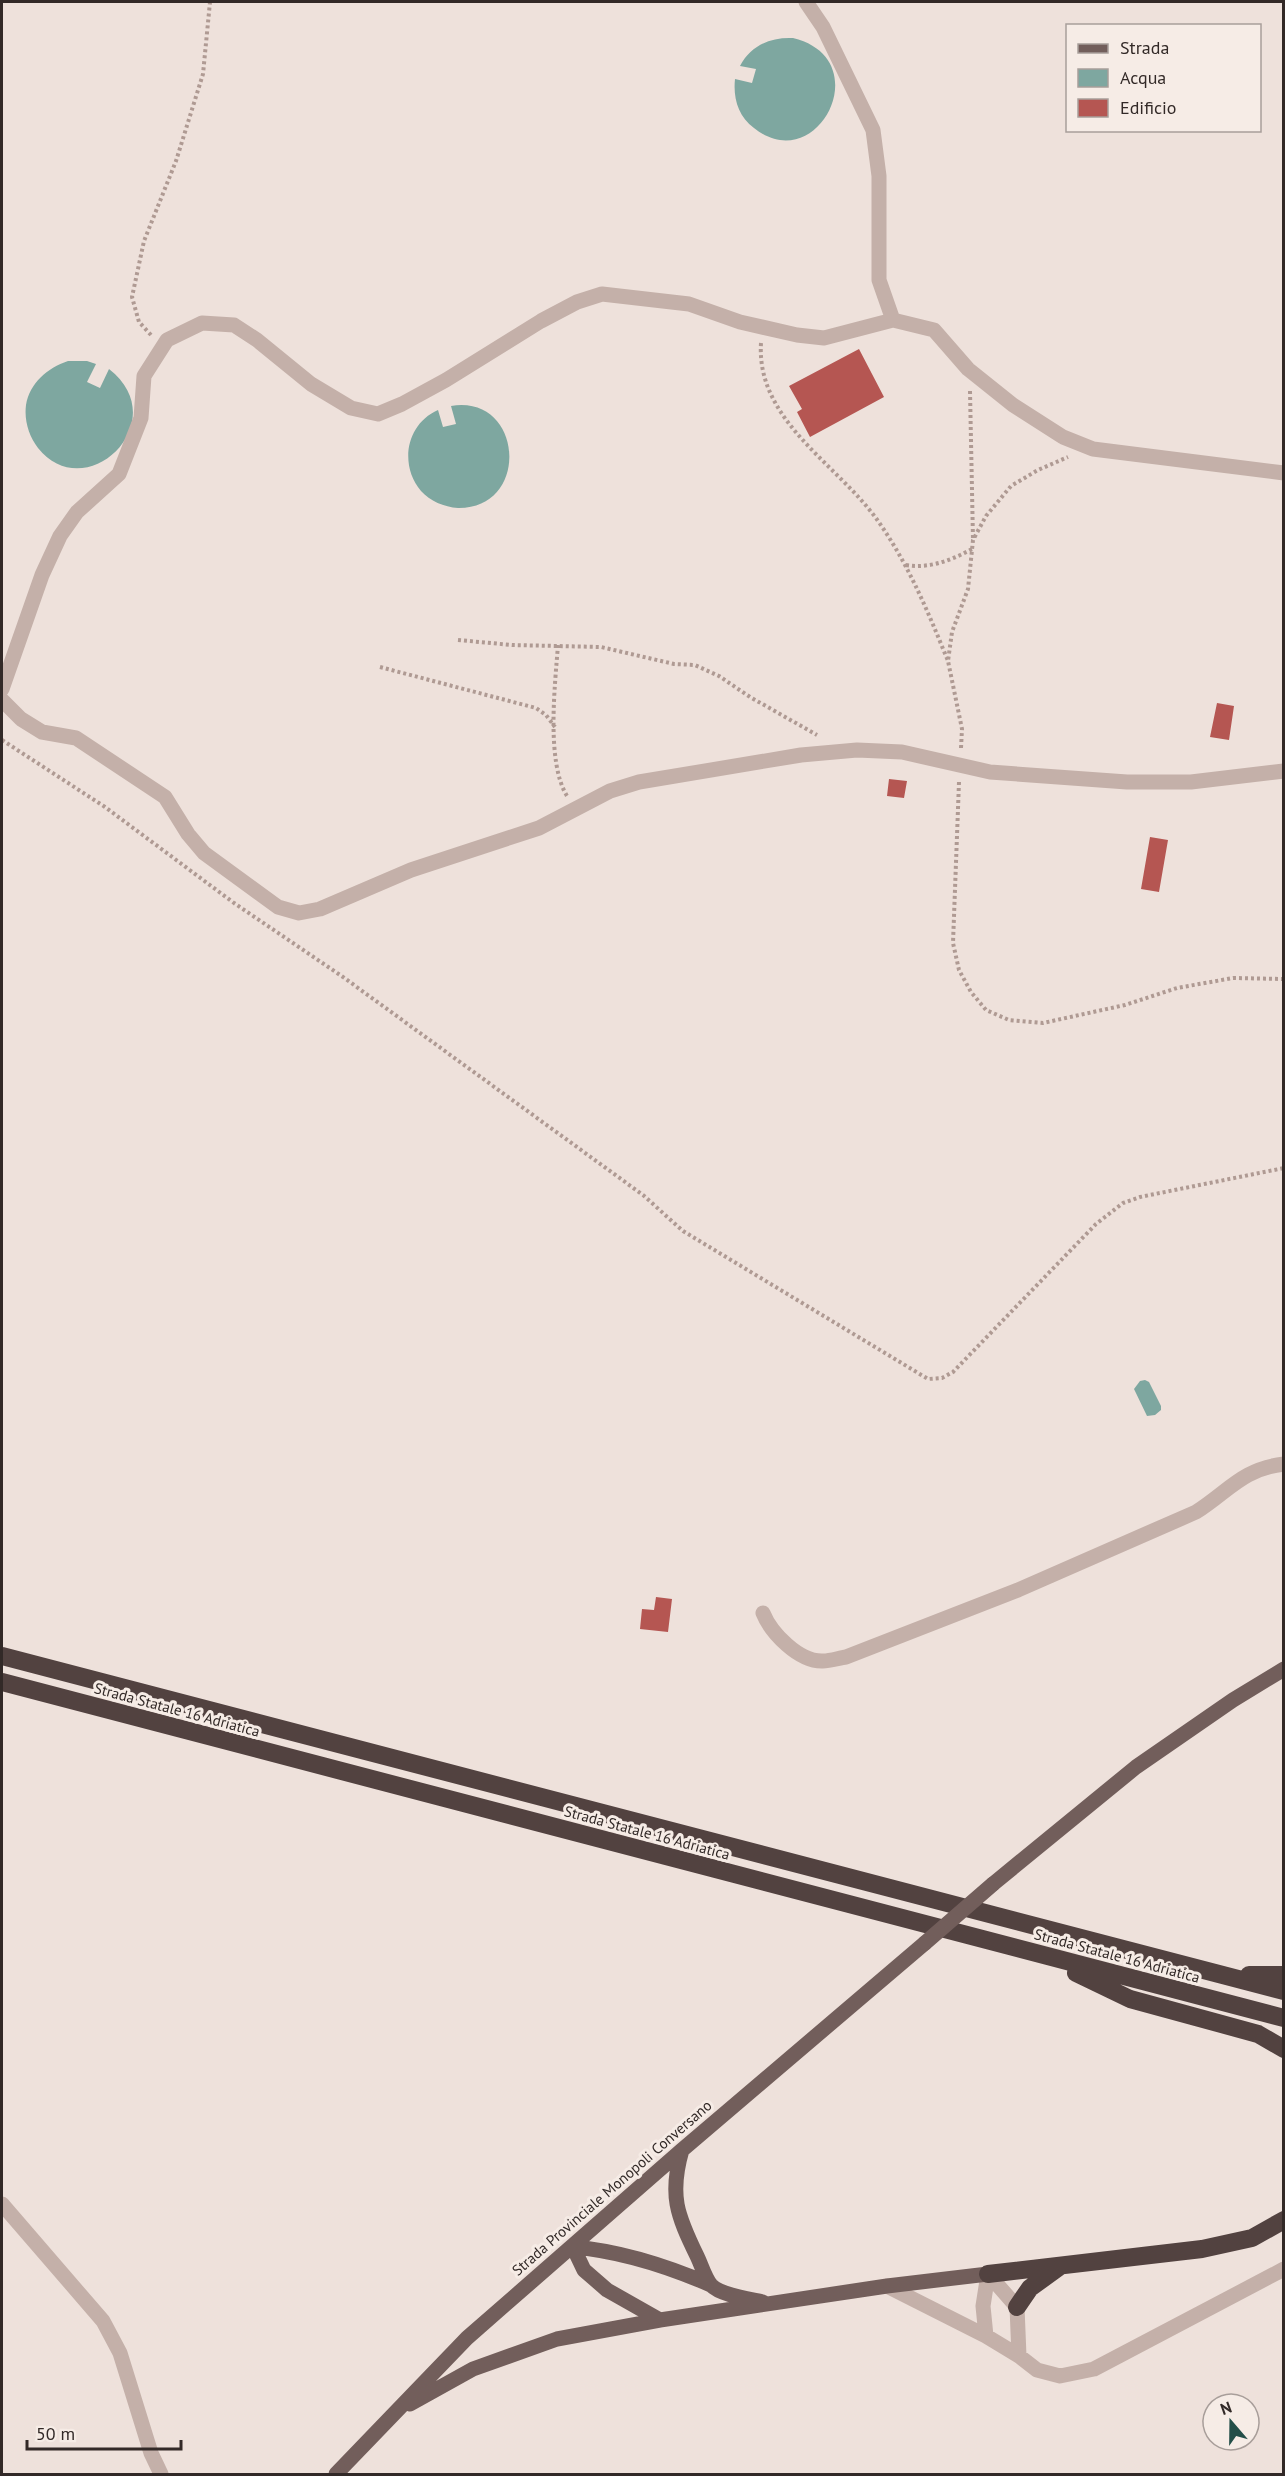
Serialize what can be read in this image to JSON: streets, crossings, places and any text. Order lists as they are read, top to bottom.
{
  "streets": {
    "highway": ["Strada Statale 16 Adriatica"],
    "main road": ["Strada Provinciale Monopoli Conversano"]
  },
  "legend": ["Strada", "Acqua", "Edificio"],
  "scale_bar": "50 m",
  "north": "top"
}
